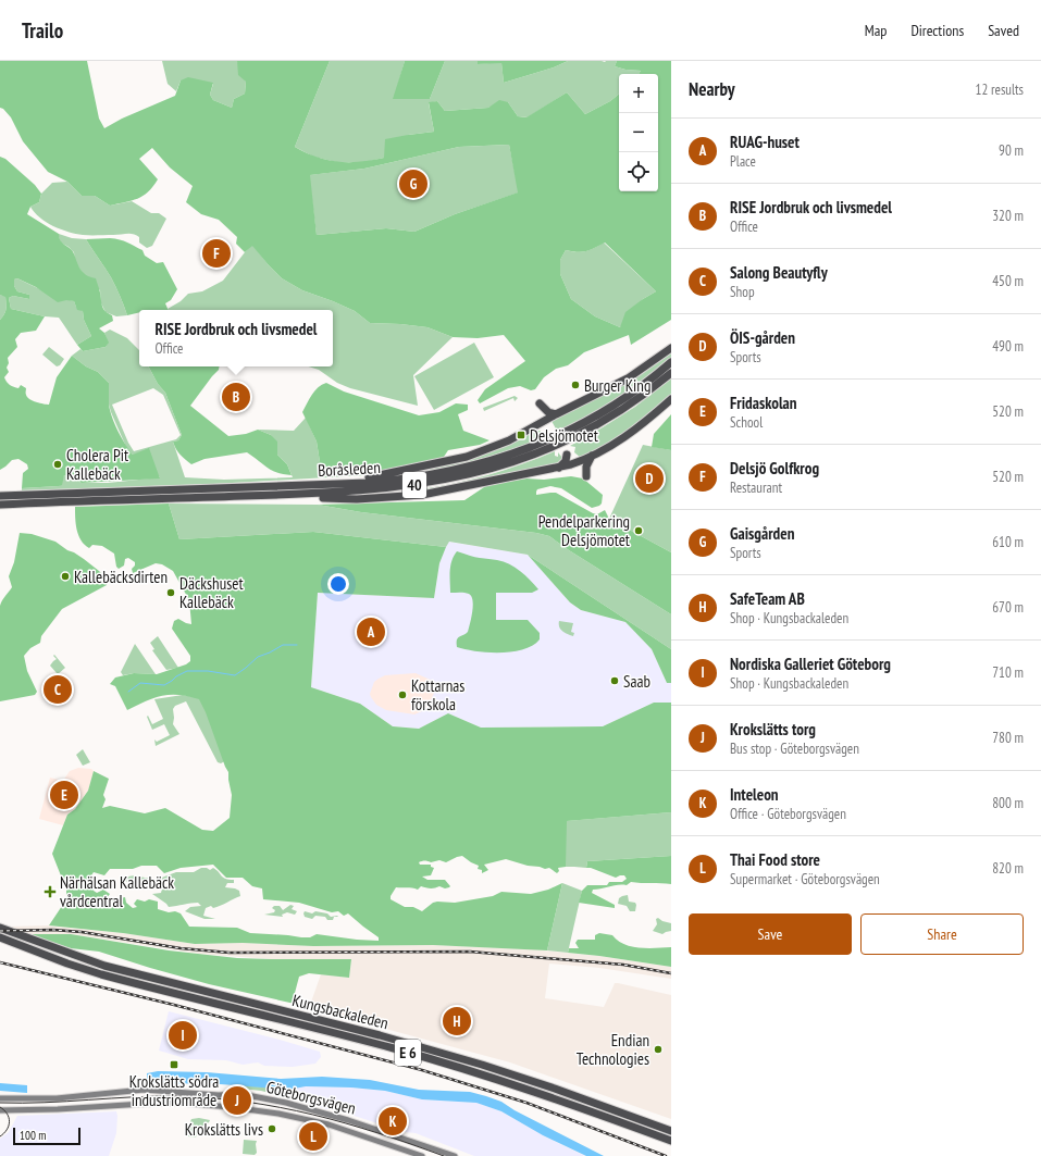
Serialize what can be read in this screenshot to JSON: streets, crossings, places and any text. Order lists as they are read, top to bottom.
{
  "streets": {
    "highway": [
      "Boråsleden",
      "40",
      "Kungsbackaleden",
      "E 6"
    ],
    "main road": ["Göteborgsvägen"]
  },
  "places": {
    "other": [
      "Burger King",
      "Cholera Pit Kallebäck",
      "Pendelparkering Delsjömotet",
      "Kallebäcksdirten",
      "Däckshuset Kallebäck",
      "Saab",
      "Kottarnas förskola",
      "Endian Technologies",
      "Krokslätts livs"
    ],
    "transit": ["Delsjömotet", "Krokslätts södra industriområde"],
    "health": ["Närhälsan Kallebäck vårdcentral"]
  },
  "scale_bar": "100 m",
  "page": {
    "header": "Trailo",
    "nav": ["Map", "Directions", "Saved"],
    "heading": ["Nearby", "12 results"],
    "map_buttons": ["+", "−"],
    "list": [
      {
        "mark": "A",
        "name": "RUAG-huset",
        "note": "Place",
        "value": "90 m"
      },
      {
        "mark": "B",
        "name": "RISE Jordbruk och livsmedel",
        "note": "Office",
        "value": "320 m"
      },
      {
        "mark": "C",
        "name": "Salong Beautyfly",
        "note": "Shop",
        "value": "450 m"
      },
      {
        "mark": "D",
        "name": "ÖIS-gården",
        "note": "Sports",
        "value": "490 m"
      },
      {
        "mark": "E",
        "name": "Fridaskolan",
        "note": "School",
        "value": "520 m"
      },
      {
        "mark": "F",
        "name": "Delsjö Golfkrog",
        "note": "Restaurant",
        "value": "520 m"
      },
      {
        "mark": "G",
        "name": "Gaisgården",
        "note": "Sports",
        "value": "610 m"
      },
      {
        "mark": "H",
        "name": "SafeTeam AB",
        "note": "Shop · Kungsbackaleden",
        "value": "670 m"
      },
      {
        "mark": "I",
        "name": "Nordiska Galleriet Göteborg",
        "note": "Shop · Kungsbackaleden",
        "value": "710 m"
      },
      {
        "mark": "J",
        "name": "Krokslätts torg",
        "note": "Bus stop · Göteborgsvägen",
        "value": "780 m"
      },
      {
        "mark": "K",
        "name": "Inteleon",
        "note": "Office · Göteborgsvägen",
        "value": "800 m"
      },
      {
        "mark": "L",
        "name": "Thai Food store",
        "note": "Supermarket · Göteborgsvägen",
        "value": "820 m"
      }
    ],
    "pins": [
      "G",
      "F",
      "B",
      "D",
      "A",
      "C",
      "E",
      "H",
      "I",
      "J",
      "K",
      "L"
    ],
    "popup": ["RISE Jordbruk och livsmedel", "Office"],
    "buttons": ["Save", "Share"],
    "scale": "100 m"
  }
}
